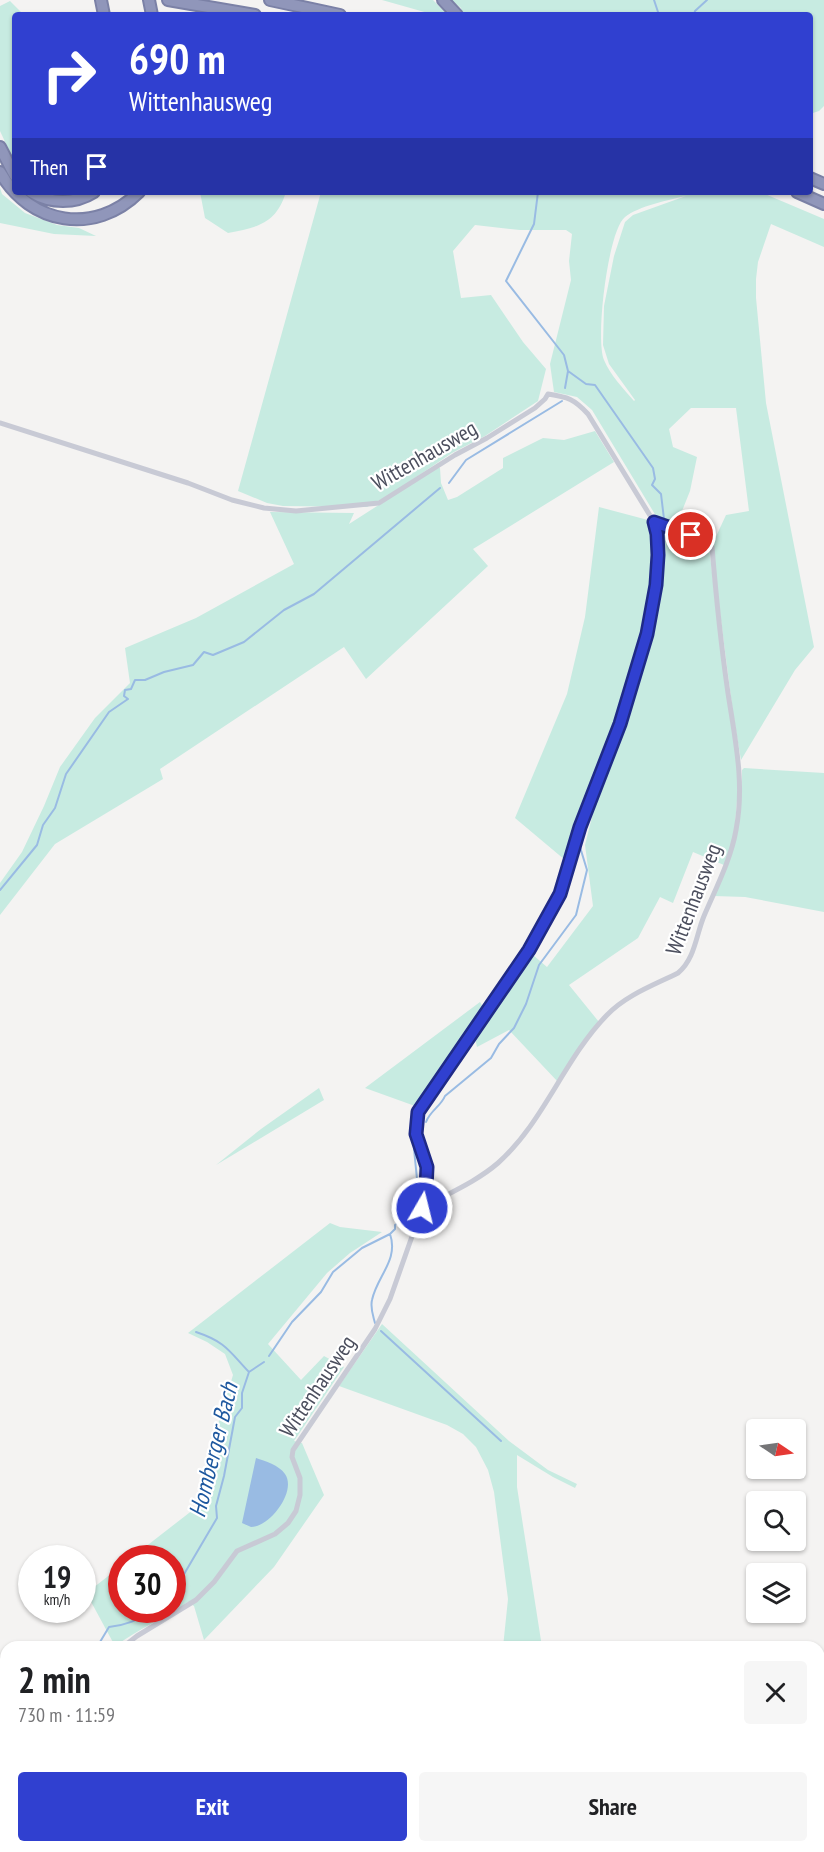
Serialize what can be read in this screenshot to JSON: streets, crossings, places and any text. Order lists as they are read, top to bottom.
{
  "streets": {
    "street": ["Wittenhausweg"]
  },
  "water": ["Homberger Bach"],
  "north": "right",
  "page": {
    "turn": ["690 m", "Wittenhausweg"],
    "then": "Then",
    "speed": "19 km/h",
    "limit": "30",
    "heading": ["2 min", "730 m · 11:59"],
    "buttons": ["Exit", "Share"]
  }
}
